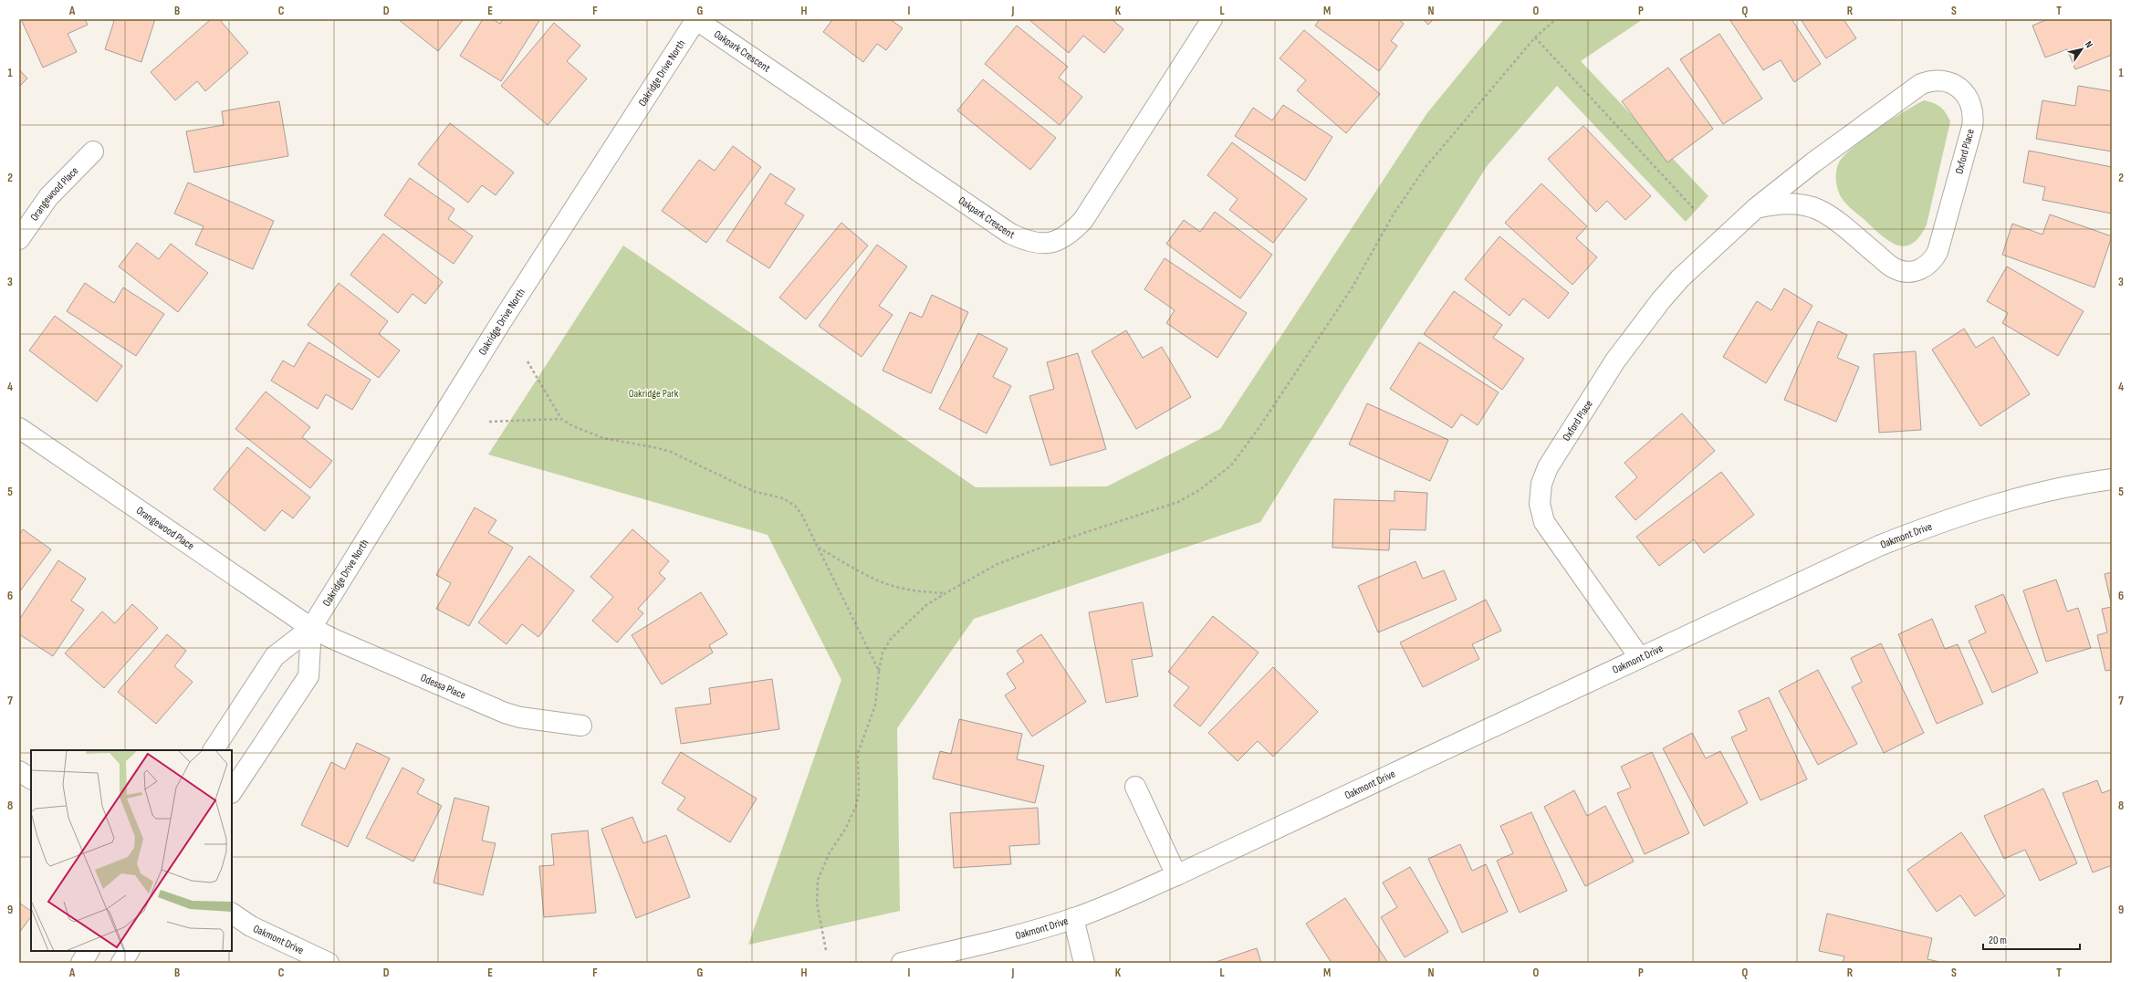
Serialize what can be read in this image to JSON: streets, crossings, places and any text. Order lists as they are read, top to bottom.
{
  "streets": {
    "street": [
      "Oakpark Crescent",
      "Oakridge Drive North",
      "Oxford Place",
      "Orangewood Place",
      "Oakmont Drive",
      "Odessa Place"
    ]
  },
  "crossings": [
    ["Oakpark Crescent", "Oakridge Drive North"],
    ["Oakridge Drive North", "Orangewood Place"],
    ["Oakridge Drive North", "Odessa Place"],
    ["Oxford Place", "Oakmont Drive"],
    ["Orangewood Place", "Odessa Place"]
  ],
  "parks": ["Oakridge Park"],
  "scale_bar": "20 m",
  "north": "top right",
  "grid": {
    "columns": [
      "A",
      "B",
      "C",
      "D",
      "E",
      "F",
      "G",
      "H",
      "I",
      "J",
      "K",
      "L",
      "M",
      "N",
      "O",
      "P",
      "Q",
      "R",
      "S",
      "T"
    ],
    "rows": [
      "1",
      "2",
      "3",
      "4",
      "5",
      "6",
      "7",
      "8",
      "9"
    ]
  }
}
